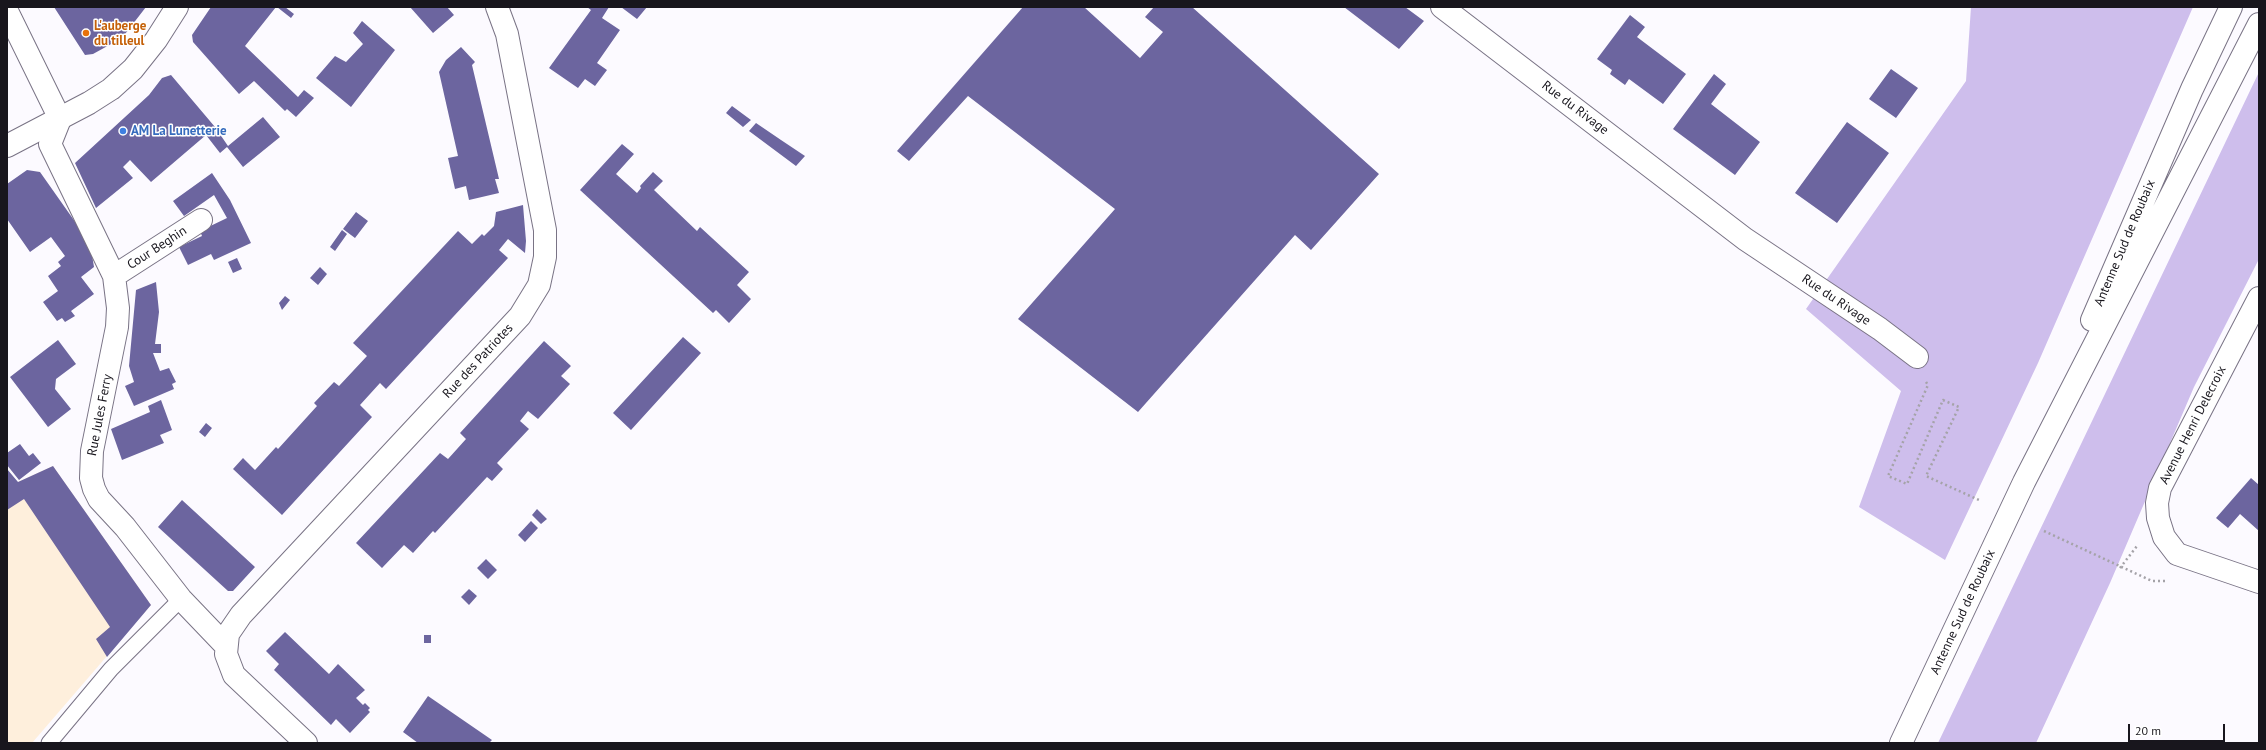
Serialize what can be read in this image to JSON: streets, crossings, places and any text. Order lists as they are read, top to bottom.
{
  "streets": {
    "main road": [
      "Rue du Rivage",
      "Antenne Sud de Roubaix",
      "Cour Beghin",
      "Rue des Patriotes",
      "Rue Jules Ferry",
      "Avenue Henri Delecroix"
    ]
  },
  "crossings": [
    ["Cour Beghin", "Rue Jules Ferry"],
    ["Rue des Patriotes", "Rue Jules Ferry"]
  ],
  "places": ["L'auberge du tilleul", "AM La Lunetterie"],
  "scale_bar": "20 m"
}
